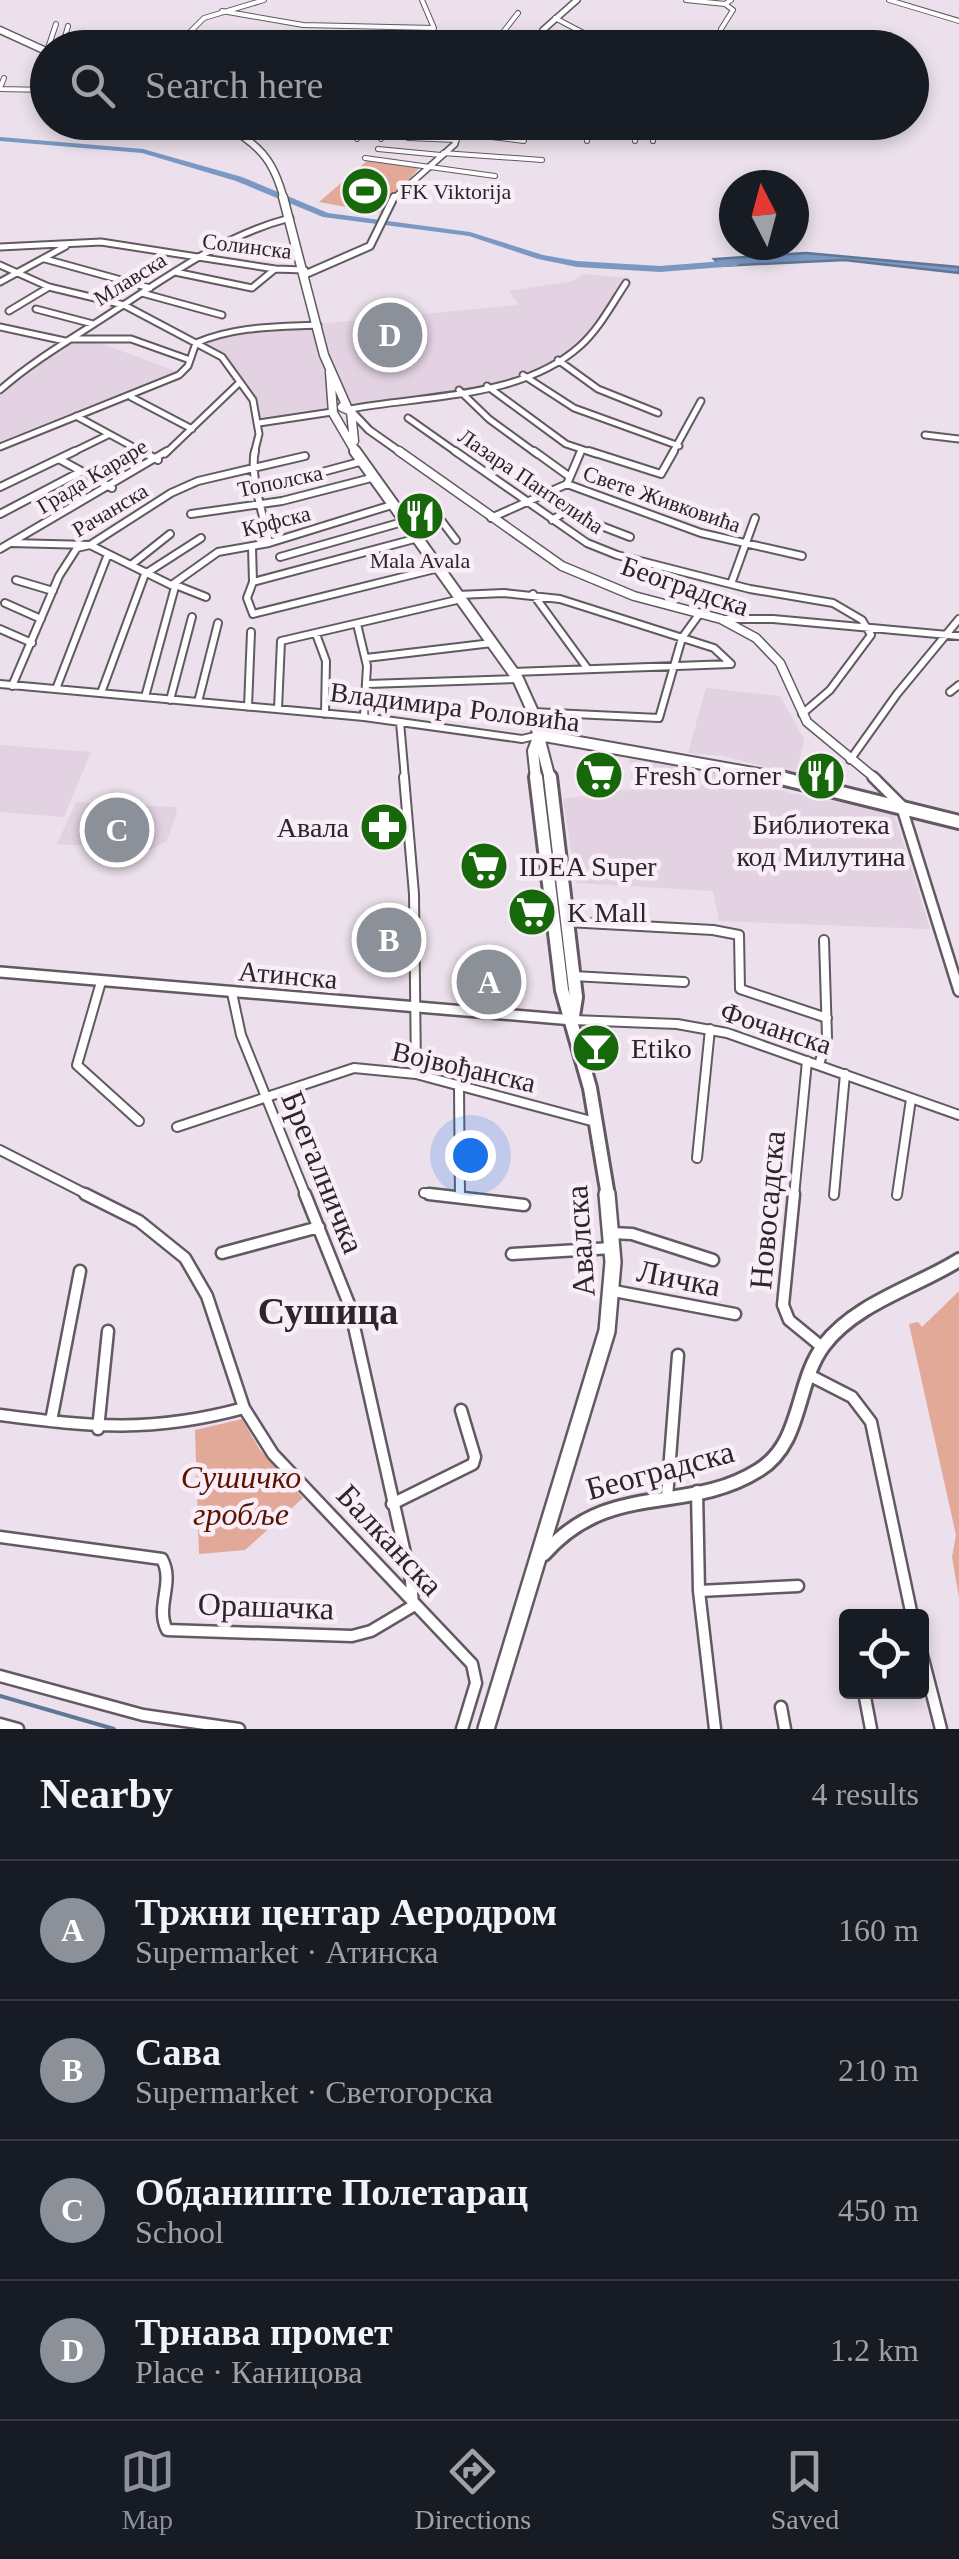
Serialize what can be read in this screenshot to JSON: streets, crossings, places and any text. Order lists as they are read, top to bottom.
{
  "streets": {
    "main road": ["Владимира Роловића", "Авалска"],
    "street": [
      "Солинска",
      "Млавска",
      "Града Караре",
      "Тополска",
      "Лазара Пантелића",
      "Свете Живковића",
      "Рачанска",
      "Крфска",
      "Београдска",
      "Атинска",
      "Фочанска",
      "Војвођанска",
      "Брегалничка",
      "Новосадска",
      "Личка",
      "Балканска",
      "Орашачка"
    ]
  },
  "crossings": [
    ["Солинска", "Млавска"],
    ["Тополска", "Авалска"],
    ["Лазара Пантелића", "Свете Живковића"],
    ["Рачанска", "Владимира Роловића"],
    ["Крфска", "Авалска"],
    ["Београдска", "Владимира Роловића"],
    ["Београдска", "Новосадска"],
    ["Београдска", "Авалска"],
    ["Владимира Роловића", "Авалска"],
    ["Атинска", "Фочанска"],
    ["Атинска", "Брегалничка"],
    ["Атинска", "Авалска"],
    ["Фочанска", "Новосадска"],
    ["Фочанска", "Авалска"],
    ["Војвођанска", "Брегалничка"],
    ["Војвођанска", "Авалска"],
    ["Брегалничка", "Балканска"],
    ["Брегалничка", "Орашачка"],
    ["Авалска", "Личка"],
    ["Балканска", "Орашачка"]
  ],
  "districts": ["Сушица"],
  "parks": ["Сушичко гробље"],
  "places": {
    "sports": ["FK Viktorija"],
    "restaurant": ["Mala Avala", "Библиотека код Милутина"],
    "supermarket": ["Fresh Corner", "IDEA Super", "K Mall"],
    "pharmacy": ["Авала"],
    "bar": ["Etiko"]
  },
  "north": "top",
  "page": {
    "search": "Search here",
    "pins": [
      "D",
      "C",
      "B",
      "A"
    ],
    "heading": ["Nearby", "4 results"],
    "list": [
      {
        "mark": "A",
        "name": "Тржни центар Аеродром",
        "note": "Supermarket · Атинска",
        "value": "160 m"
      },
      {
        "mark": "B",
        "name": "Сава",
        "note": "Supermarket · Светогорска",
        "value": "210 m"
      },
      {
        "mark": "C",
        "name": "Обданиште Полетарац",
        "note": "School",
        "value": "450 m"
      },
      {
        "mark": "D",
        "name": "Трнава промет",
        "note": "Place · Каницова",
        "value": "1.2 km"
      }
    ],
    "nav": ["Map", "Directions", "Saved"]
  }
}
